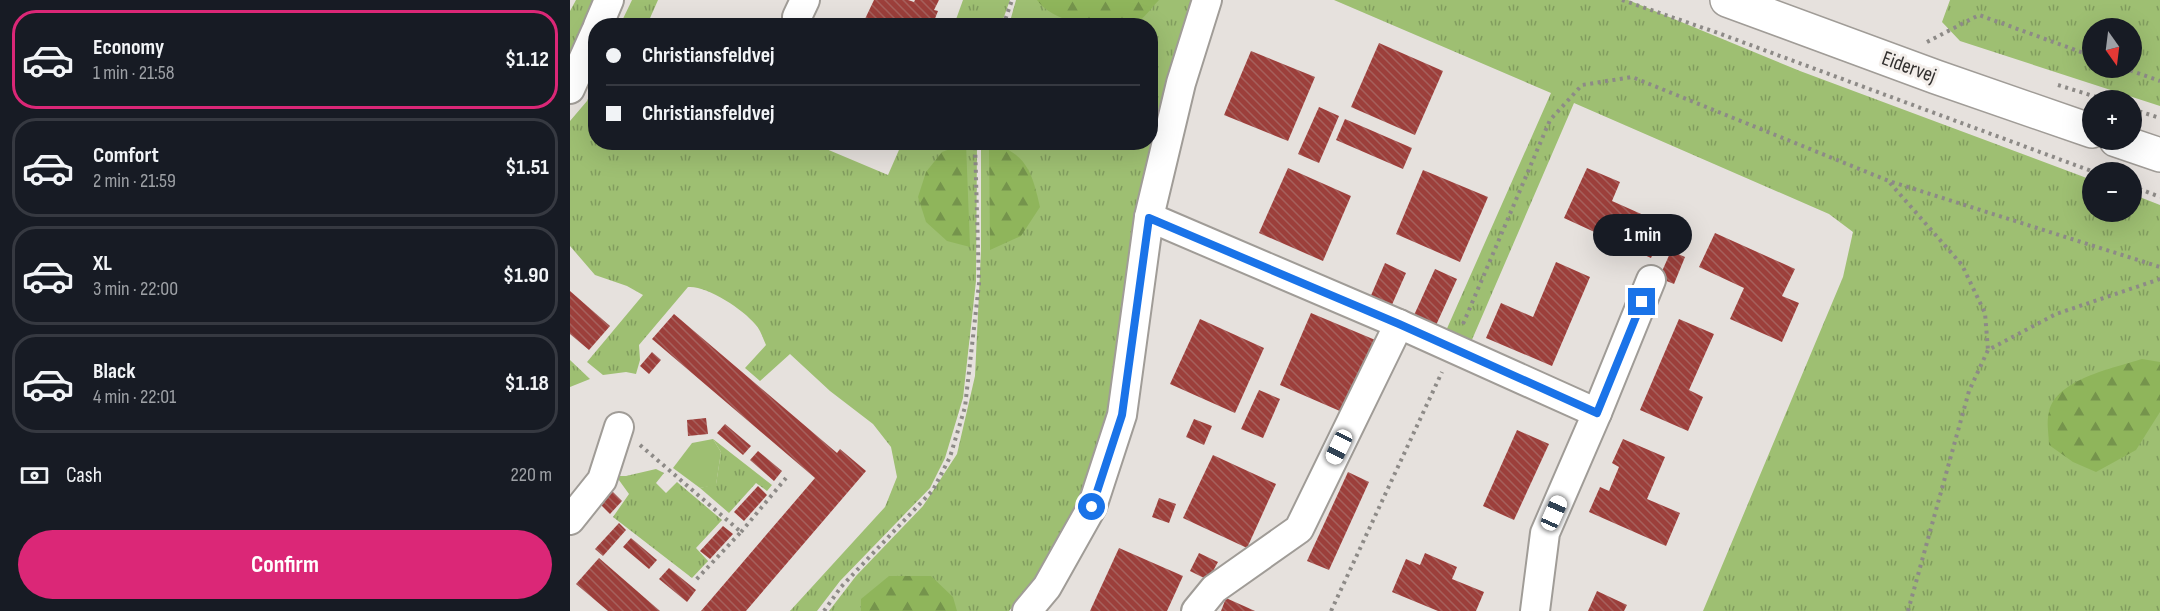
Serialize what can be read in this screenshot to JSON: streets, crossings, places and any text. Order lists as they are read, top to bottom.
{
  "streets": {
    "street": ["Eidervej"]
  },
  "north": "bottom",
  "page": {
    "list": [
      {
        "name": "Economy",
        "note": "1 min · 21:58",
        "value": "$1.12"
      },
      {
        "name": "Comfort",
        "note": "2 min · 21:59",
        "value": "$1.51"
      },
      {
        "name": "XL",
        "note": "3 min · 22:00",
        "value": "$1.90"
      },
      {
        "name": "Black",
        "note": "4 min · 22:01",
        "value": "$1.18"
      }
    ],
    "map_buttons": ["+", "−"],
    "banner": ["Christiansfeldvej", "Christiansfeldvej"],
    "bubble": "1 min",
    "pay": ["Cash", "220 m"],
    "buttons": "Confirm"
  }
}
